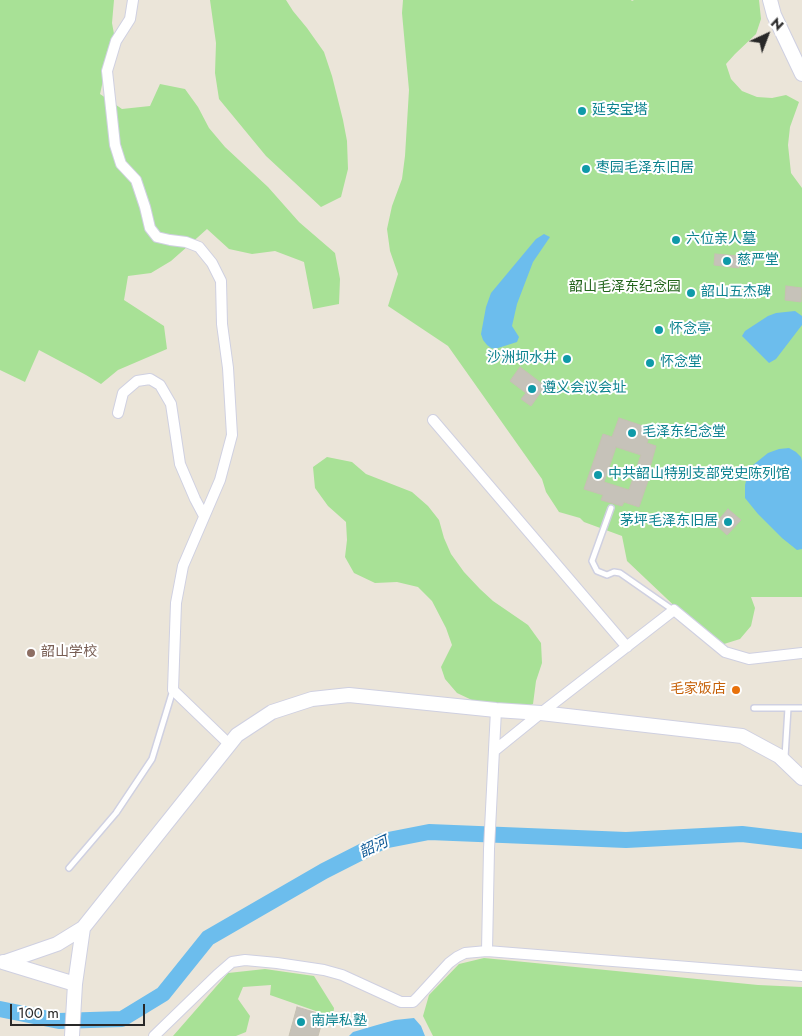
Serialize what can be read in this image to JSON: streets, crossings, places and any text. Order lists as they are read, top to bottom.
{
  "water": ["韶河"],
  "parks": ["韶山毛泽东纪念园"],
  "places": [
    "延安宝塔",
    "枣园毛泽东旧居",
    "六位亲人墓",
    "慈严堂",
    "韶山五杰碑",
    "怀念亭",
    "沙洲坝水井",
    "怀念堂",
    "遵义会议会址",
    "毛泽东纪念堂",
    "中共韶山特别支部党史陈列馆",
    "茅坪毛泽东旧居",
    "韶山学校",
    "毛家饭店",
    "南岸私塾"
  ],
  "scale_bar": "100 m",
  "north": "top right"
}
